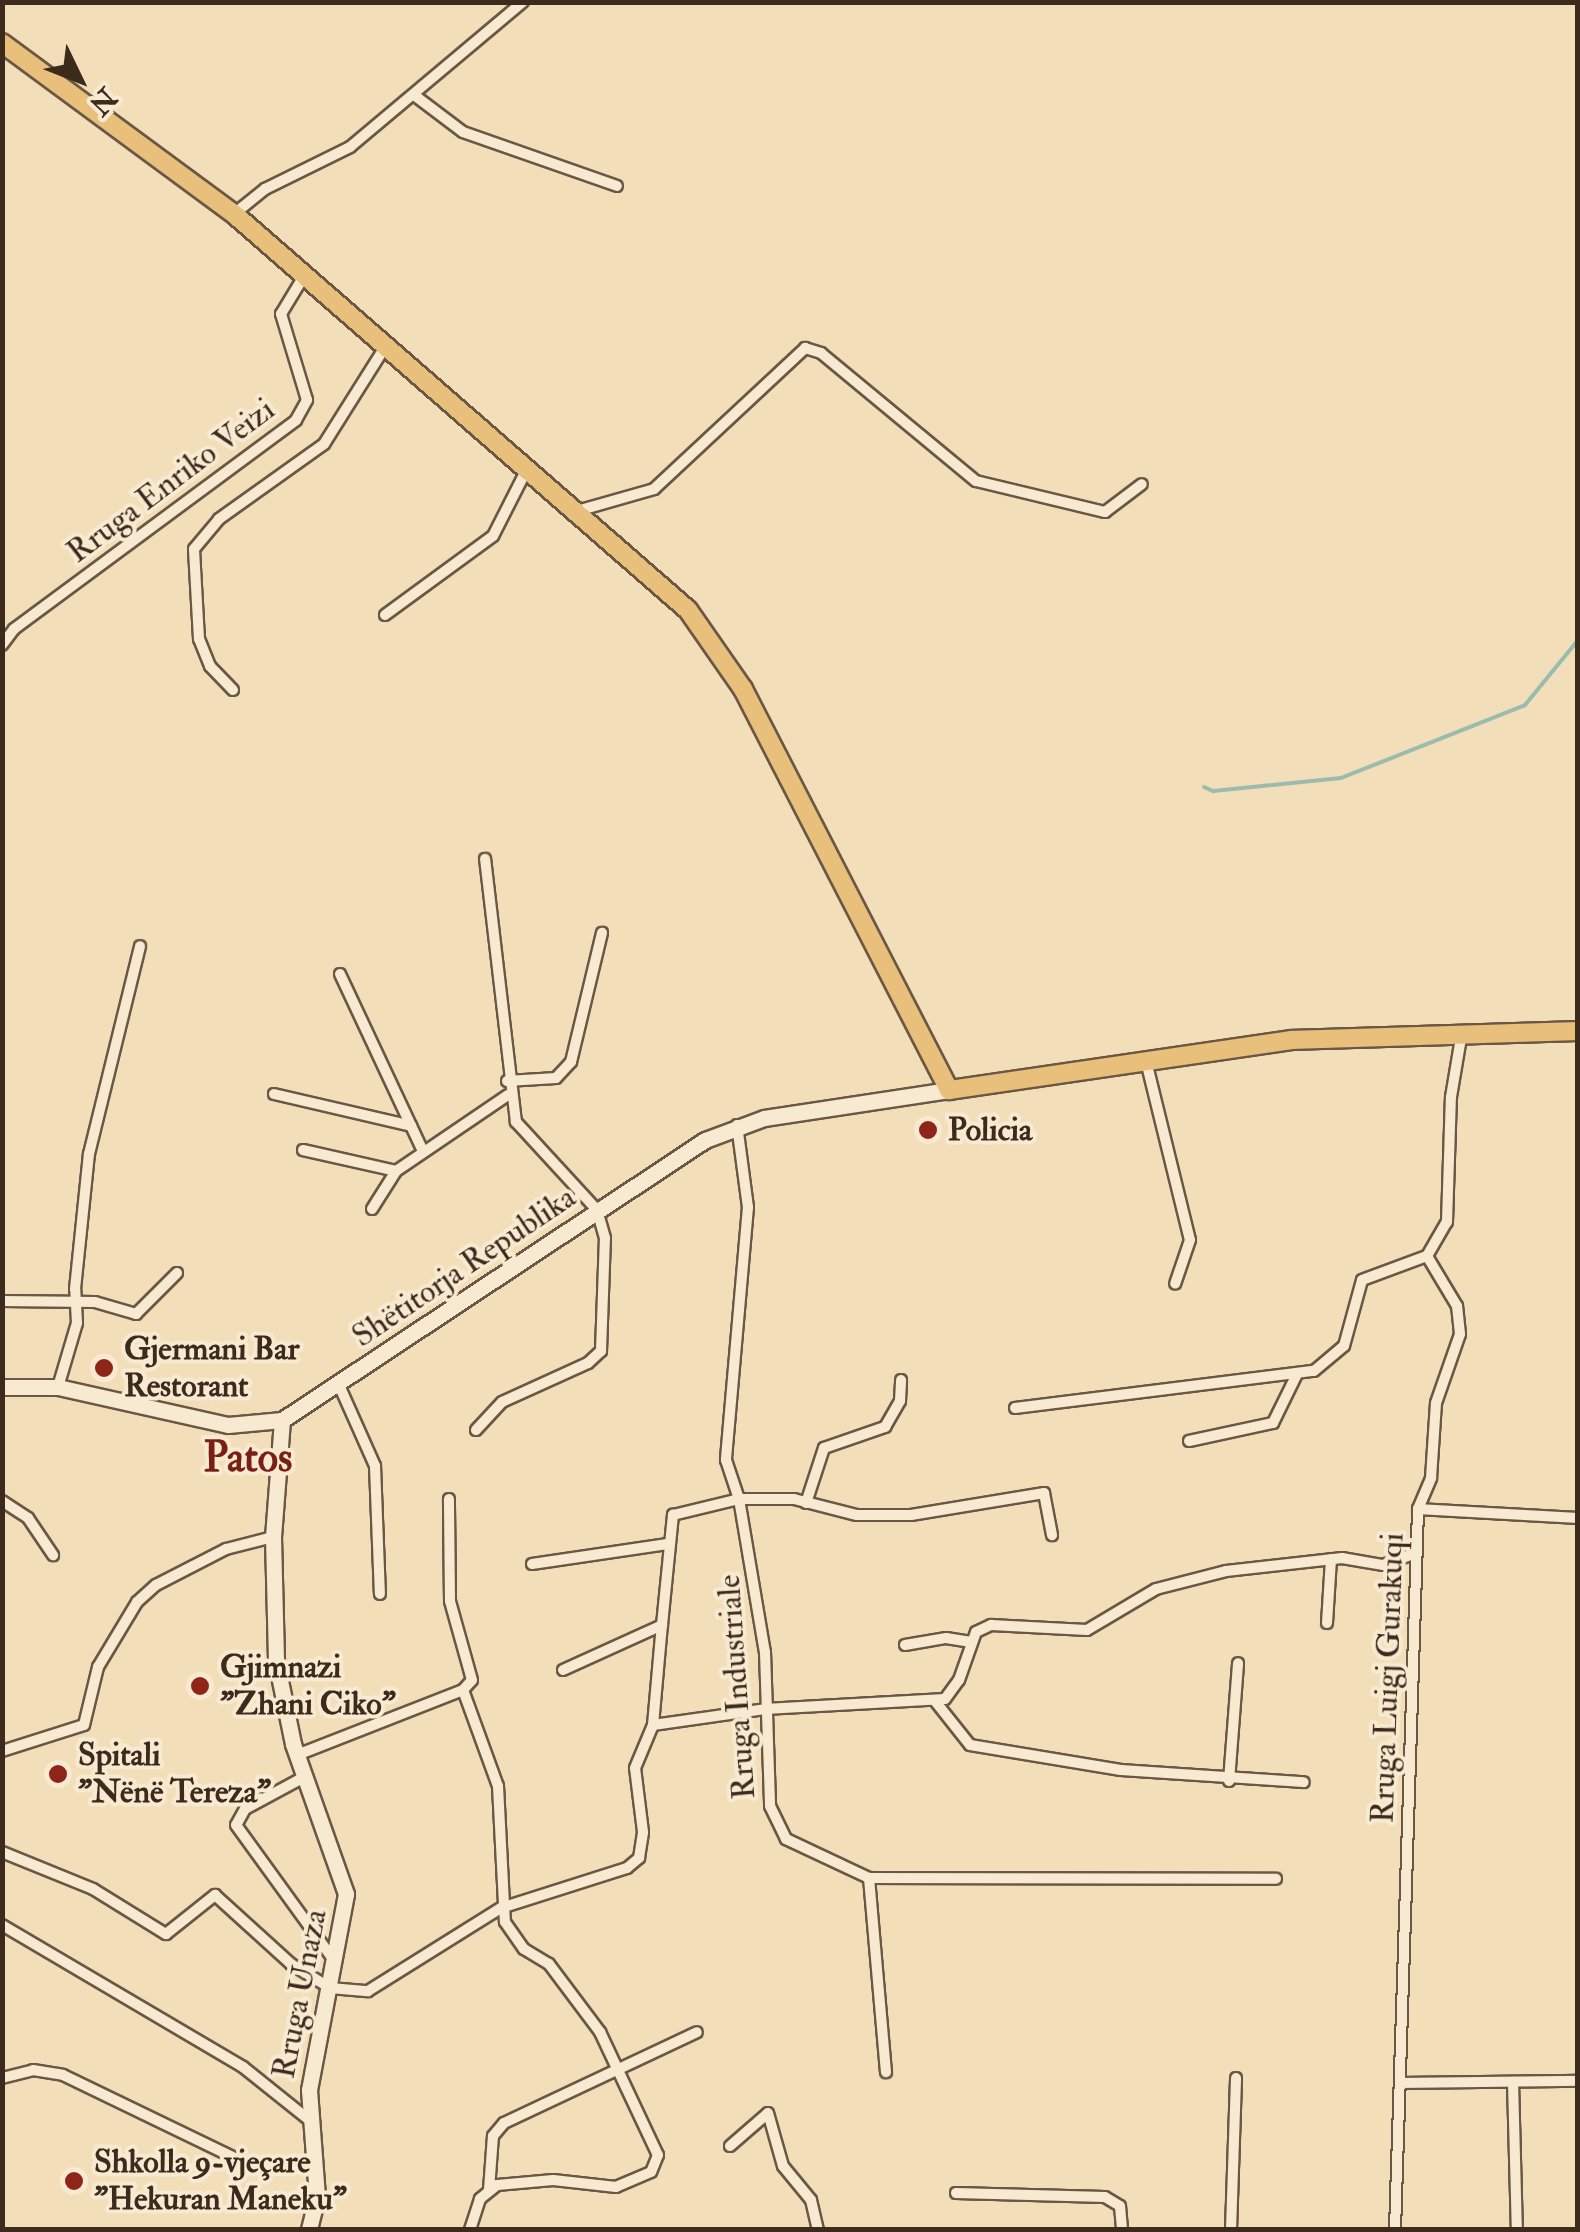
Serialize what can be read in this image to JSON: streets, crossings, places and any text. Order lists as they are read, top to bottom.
{
  "streets": {
    "main road": ["Shëtitorja Republika", "Rruga Unaza"],
    "street": ["Rruga Enriko Veizi", "Rruga Luigj Gurakuqi", "Rruga Industriale"]
  },
  "crossings": [
    ["Shëtitorja Republika", "Rruga Industriale"],
    ["Shëtitorja Republika", "Rruga Unaza"]
  ],
  "districts": ["Patos"],
  "places": [
    "Policia",
    "Gjermani Bar Restorant",
    "Gjimnazi \"Zhani Ciko\"",
    "Spitali \"Nënë Tereza\"",
    "Shkolla 9-vjeçare \"Hekuran Maneku\""
  ],
  "north": "bottom right"
}
